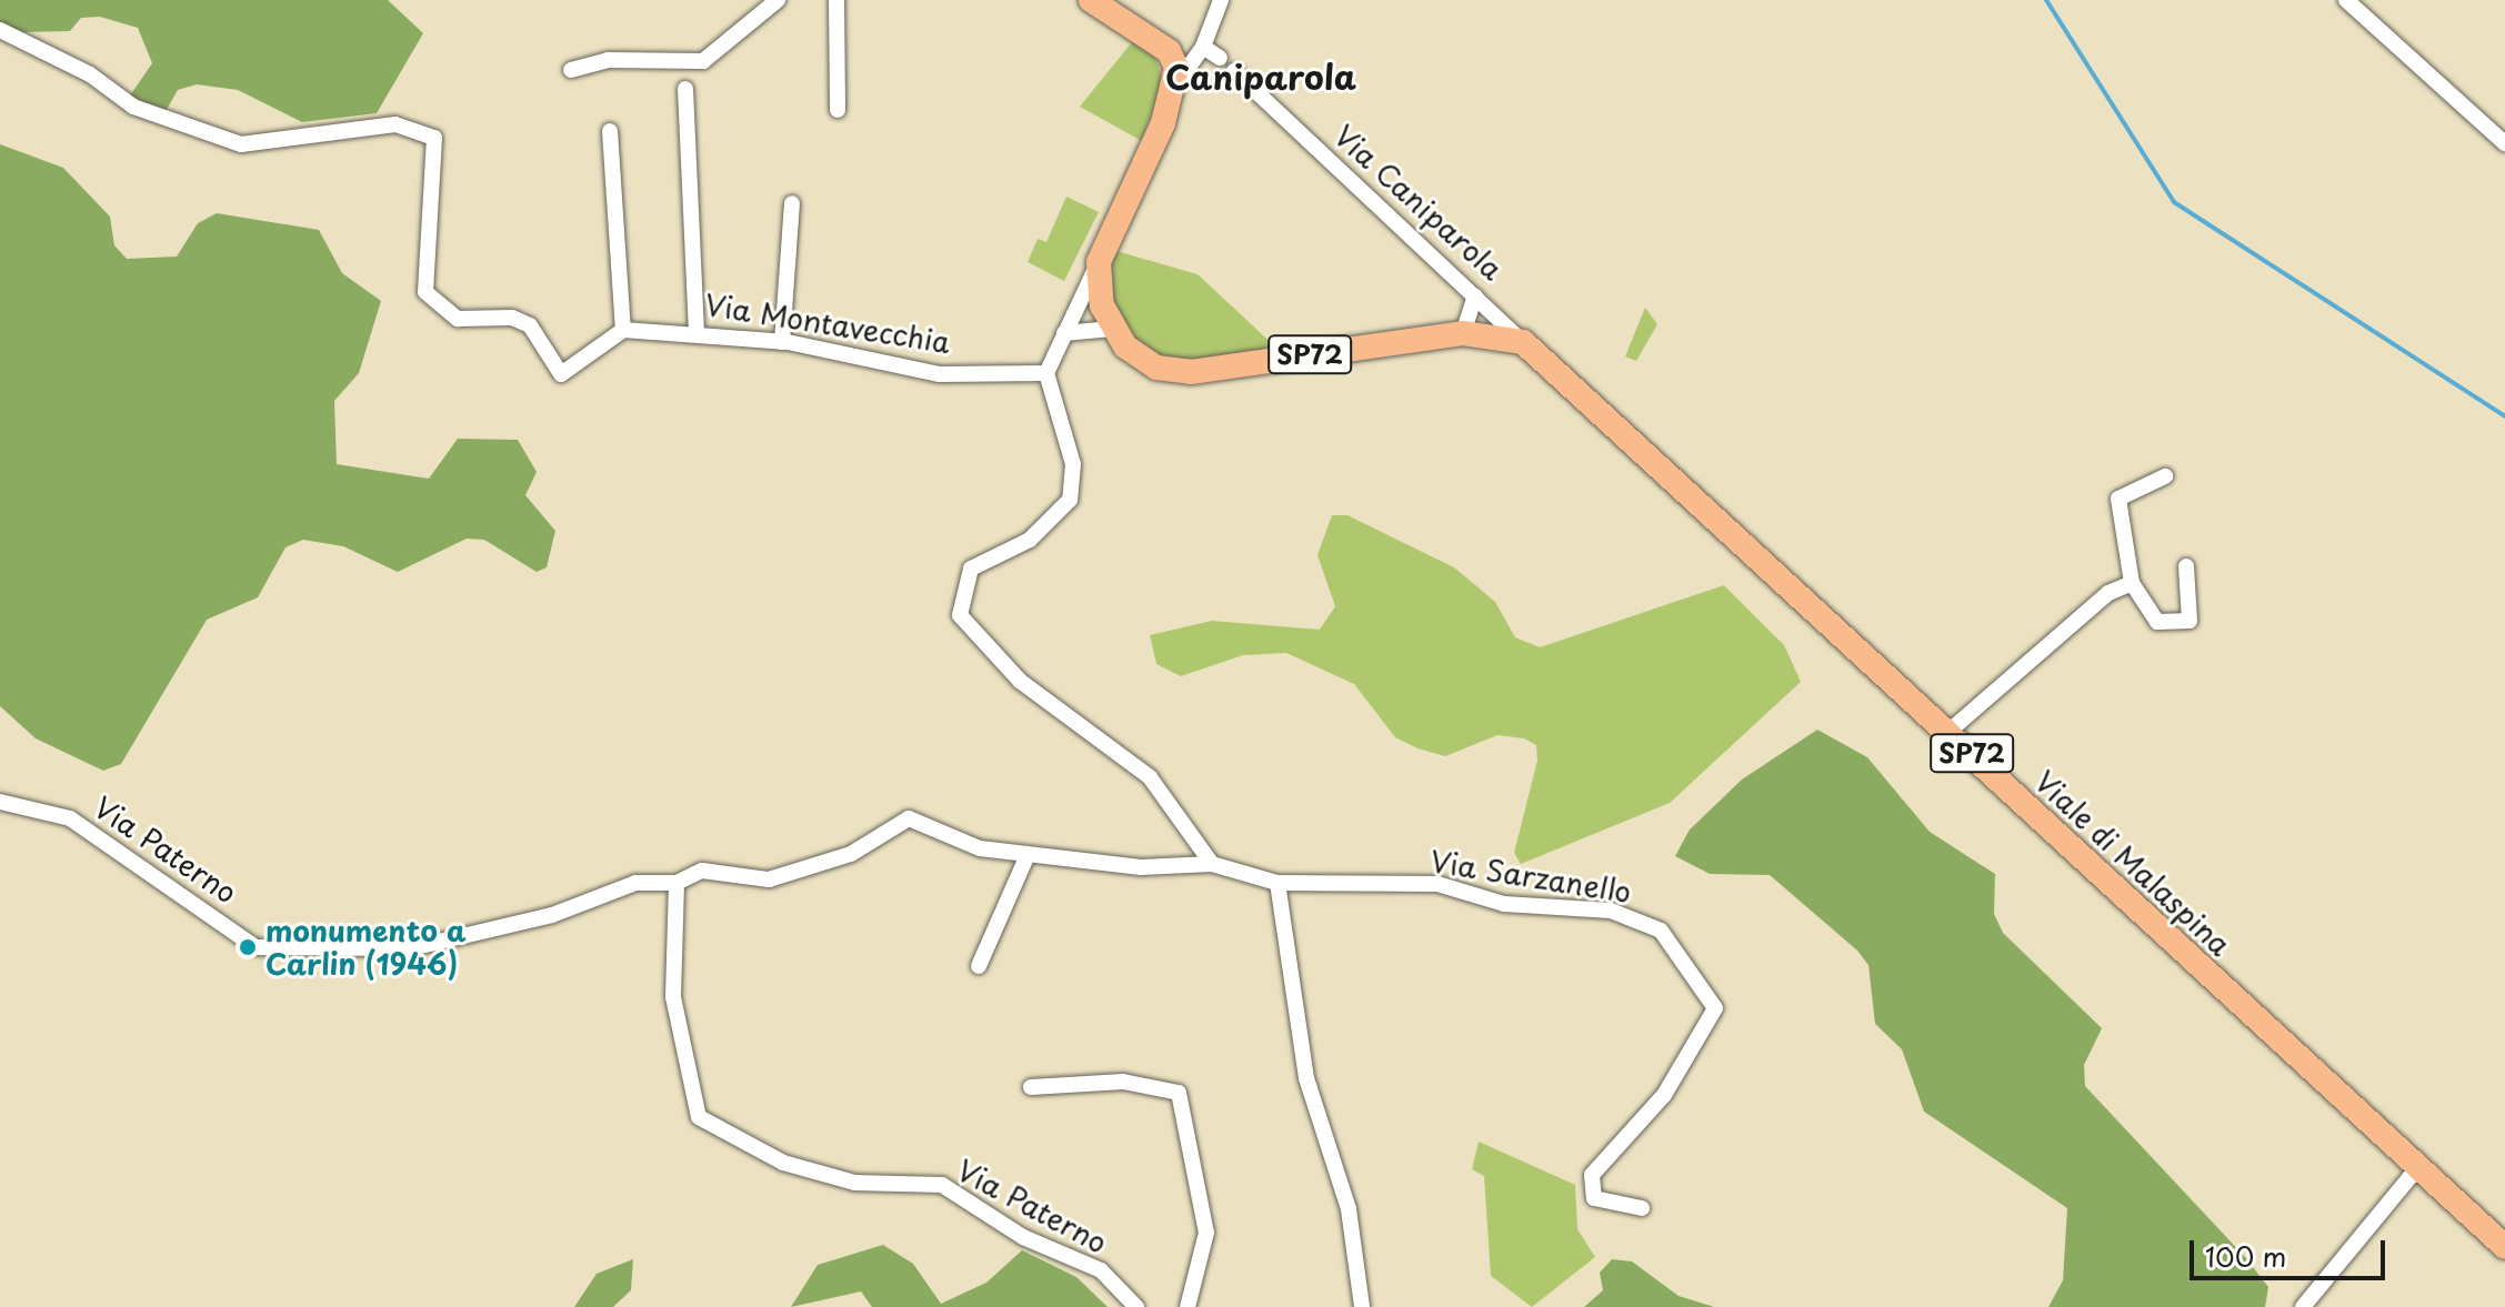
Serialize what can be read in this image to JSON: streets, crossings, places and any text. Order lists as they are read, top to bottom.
{
  "streets": {
    "main road": ["SP72", "Viale di Malaspina"],
    "street": [
      "Via Caniparola",
      "Via Montavecchia",
      "Via Paterno",
      "Via Sarzanello"
    ]
  },
  "crossings": [
    ["Via Caniparola", "SP72"],
    ["Via Caniparola", "Viale di Malaspina"],
    ["SP72", "Viale di Malaspina"],
    ["Via Paterno", "Via Sarzanello"]
  ],
  "districts": ["Caniparola"],
  "places": ["monumento a Carlin (1946)"],
  "scale_bar": "100 m"
}
